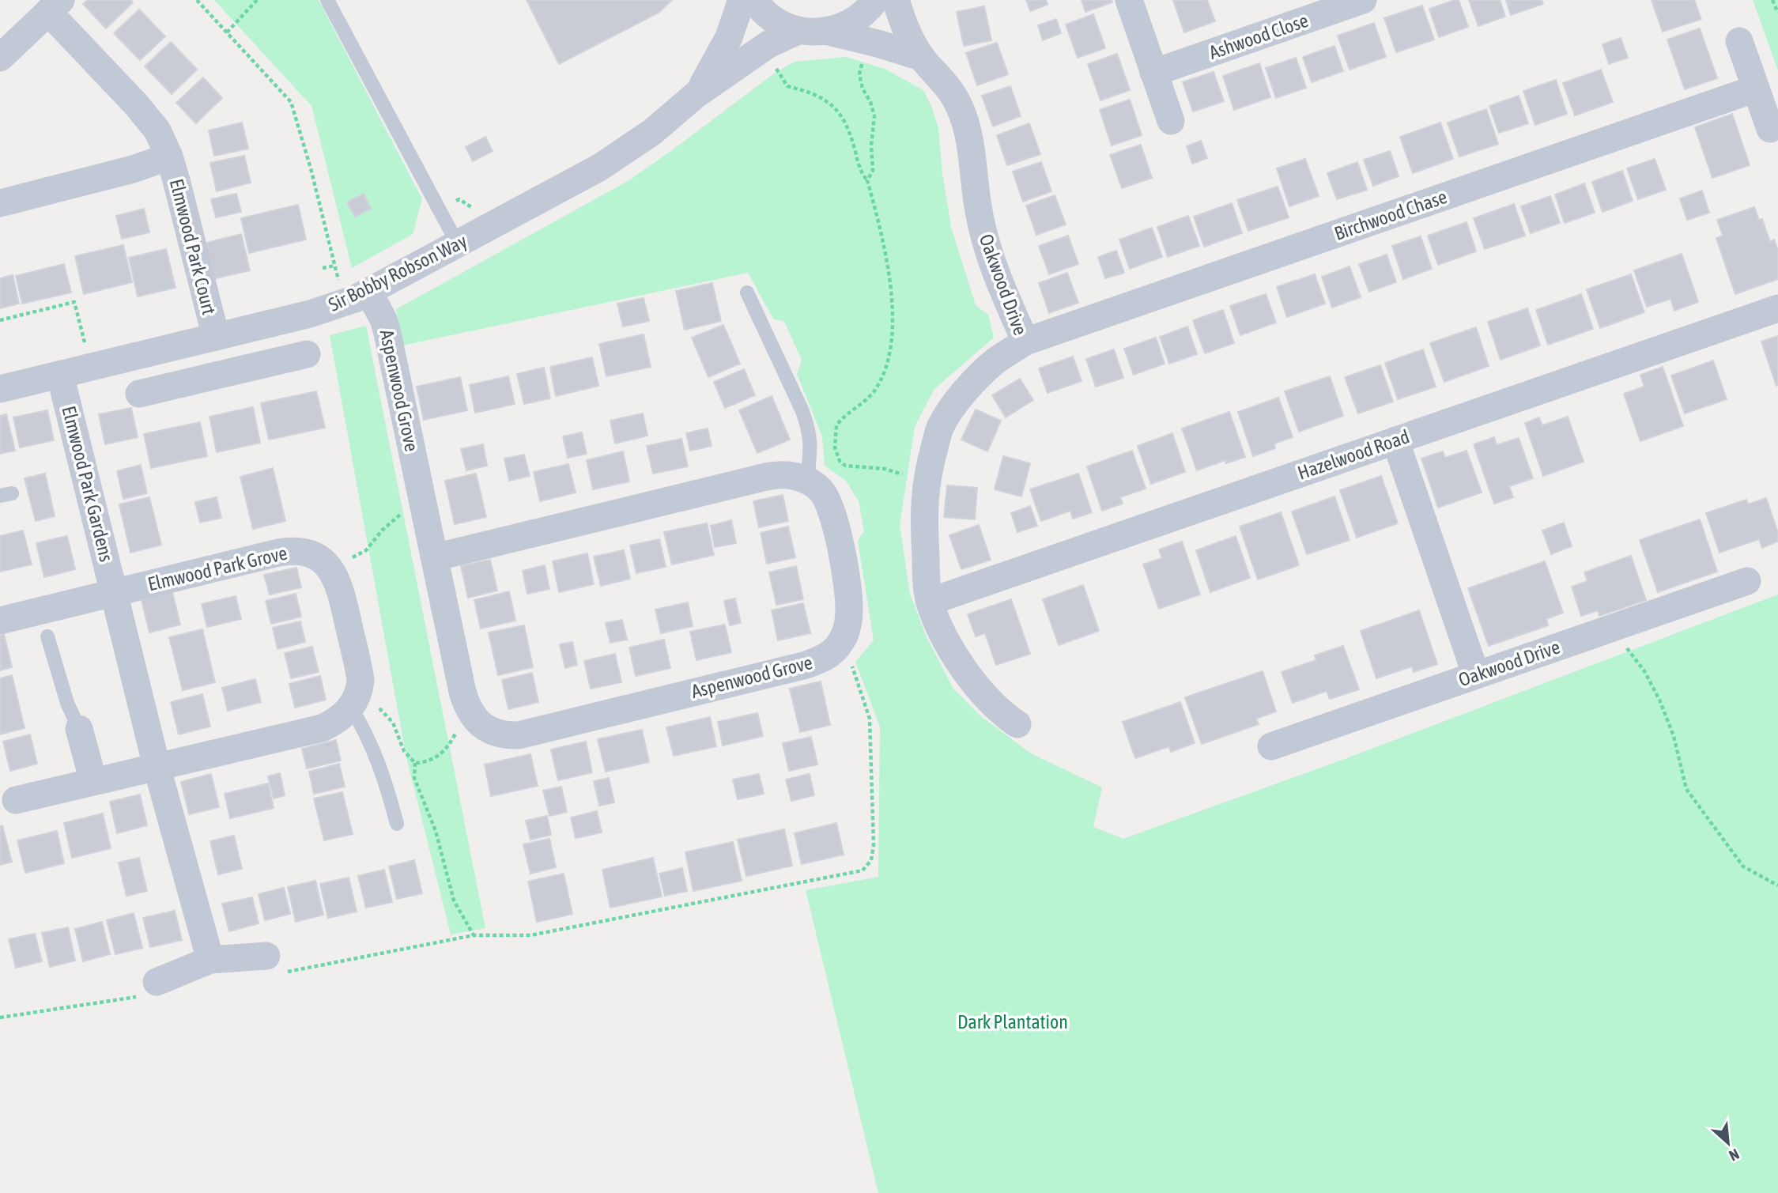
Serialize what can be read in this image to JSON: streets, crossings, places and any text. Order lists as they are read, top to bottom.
{
  "streets": {
    "street": [
      "Ashwood Close",
      "Birchwood Chase",
      "Elmwood Park Court",
      "Sir Bobby Robson Way",
      "Oakwood Drive",
      "Aspenwood Grove",
      "Hazelwood Road",
      "Elmwood Park Gardens",
      "Elmwood Park Grove"
    ]
  },
  "crossings": [
    ["Birchwood Chase", "Oakwood Drive"],
    ["Elmwood Park Court", "Sir Bobby Robson Way"],
    ["Sir Bobby Robson Way", "Aspenwood Grove"],
    ["Sir Bobby Robson Way", "Elmwood Park Gardens"],
    ["Oakwood Drive", "Hazelwood Road"],
    ["Elmwood Park Gardens", "Elmwood Park Grove"]
  ],
  "parks": ["Dark Plantation"],
  "north": "bottom right"
}
